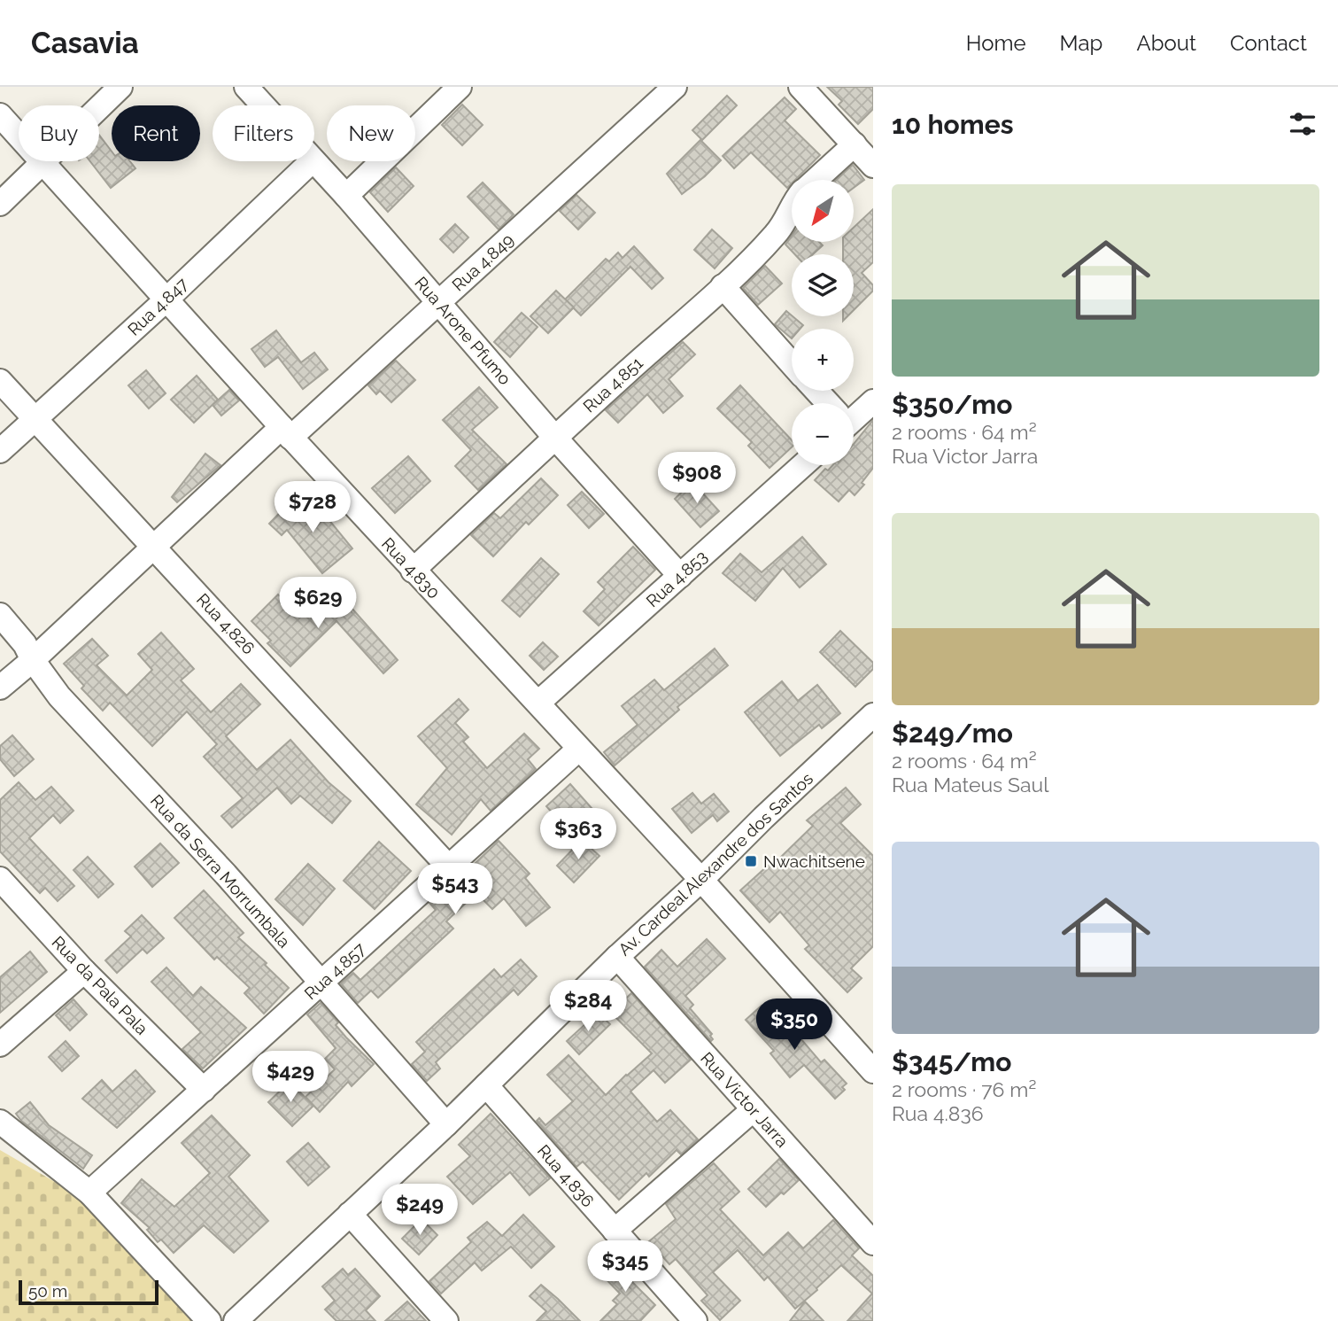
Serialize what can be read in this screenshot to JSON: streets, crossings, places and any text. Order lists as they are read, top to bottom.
{
  "streets": {
    "street": [
      "Rua 4.849",
      "Rua 4.847",
      "Rua Arone Pfumo",
      "Rua 4.851",
      "Rua 4.830",
      "Rua 4.853",
      "Rua 4.826",
      "Av. Cardeal Alexandre dos Santos",
      "Rua da Serra Morrumbala",
      "Rua 4.857",
      "Rua da Pala Pala",
      "Rua Victor Jarra",
      "Rua 4.836"
    ]
  },
  "crossings": [
    ["Rua 4.849", "Rua Arone Pfumo"],
    ["Rua 4.849", "Rua 4.830"],
    ["Rua 4.849", "Rua 4.826"],
    ["Rua 4.849", "Rua da Serra Morrumbala"],
    ["Rua 4.847", "Rua 4.830"],
    ["Rua 4.847", "Rua 4.826"],
    ["Rua Arone Pfumo", "Rua 4.851"],
    ["Rua Arone Pfumo", "Rua 4.853"],
    ["Rua 4.851", "Rua 4.830"],
    ["Rua 4.830", "Rua 4.853"],
    ["Rua 4.830", "Av. Cardeal Alexandre dos Santos"],
    ["Rua 4.830", "Rua 4.857"],
    ["Rua 4.826", "Rua 4.857"],
    ["Av. Cardeal Alexandre dos Santos", "Rua da Serra Morrumbala"],
    ["Av. Cardeal Alexandre dos Santos", "Rua Victor Jarra"],
    ["Av. Cardeal Alexandre dos Santos", "Rua 4.836"],
    ["Rua da Serra Morrumbala", "Rua 4.857"],
    ["Rua 4.857", "Rua da Pala Pala"]
  ],
  "places": {
    "transit": ["Nwachitsene"]
  },
  "scale_bar": "50 m",
  "north": "bottom left",
  "page": {
    "header": "Casavia",
    "nav": [
      "Home",
      "Map",
      "About",
      "Contact"
    ],
    "heading": "10 homes",
    "chip": [
      "Buy",
      "Rent",
      "Filters",
      "New"
    ],
    "list": [
      {
        "name": "$350/mo",
        "note": "2 rooms · 64 m² · Rua Victor Jarra"
      },
      {
        "name": "$249/mo",
        "note": "2 rooms · 64 m² · Rua Mateus Saul"
      },
      {
        "name": "$345/mo",
        "note": "2 rooms · 76 m² · Rua 4.836"
      }
    ],
    "map_buttons": ["+", "−"],
    "price": [
      "$908",
      "$728",
      "$629",
      "$363",
      "$543",
      "$284",
      "$350",
      "$429",
      "$249",
      "$345"
    ],
    "scale": "50 m"
  }
}
